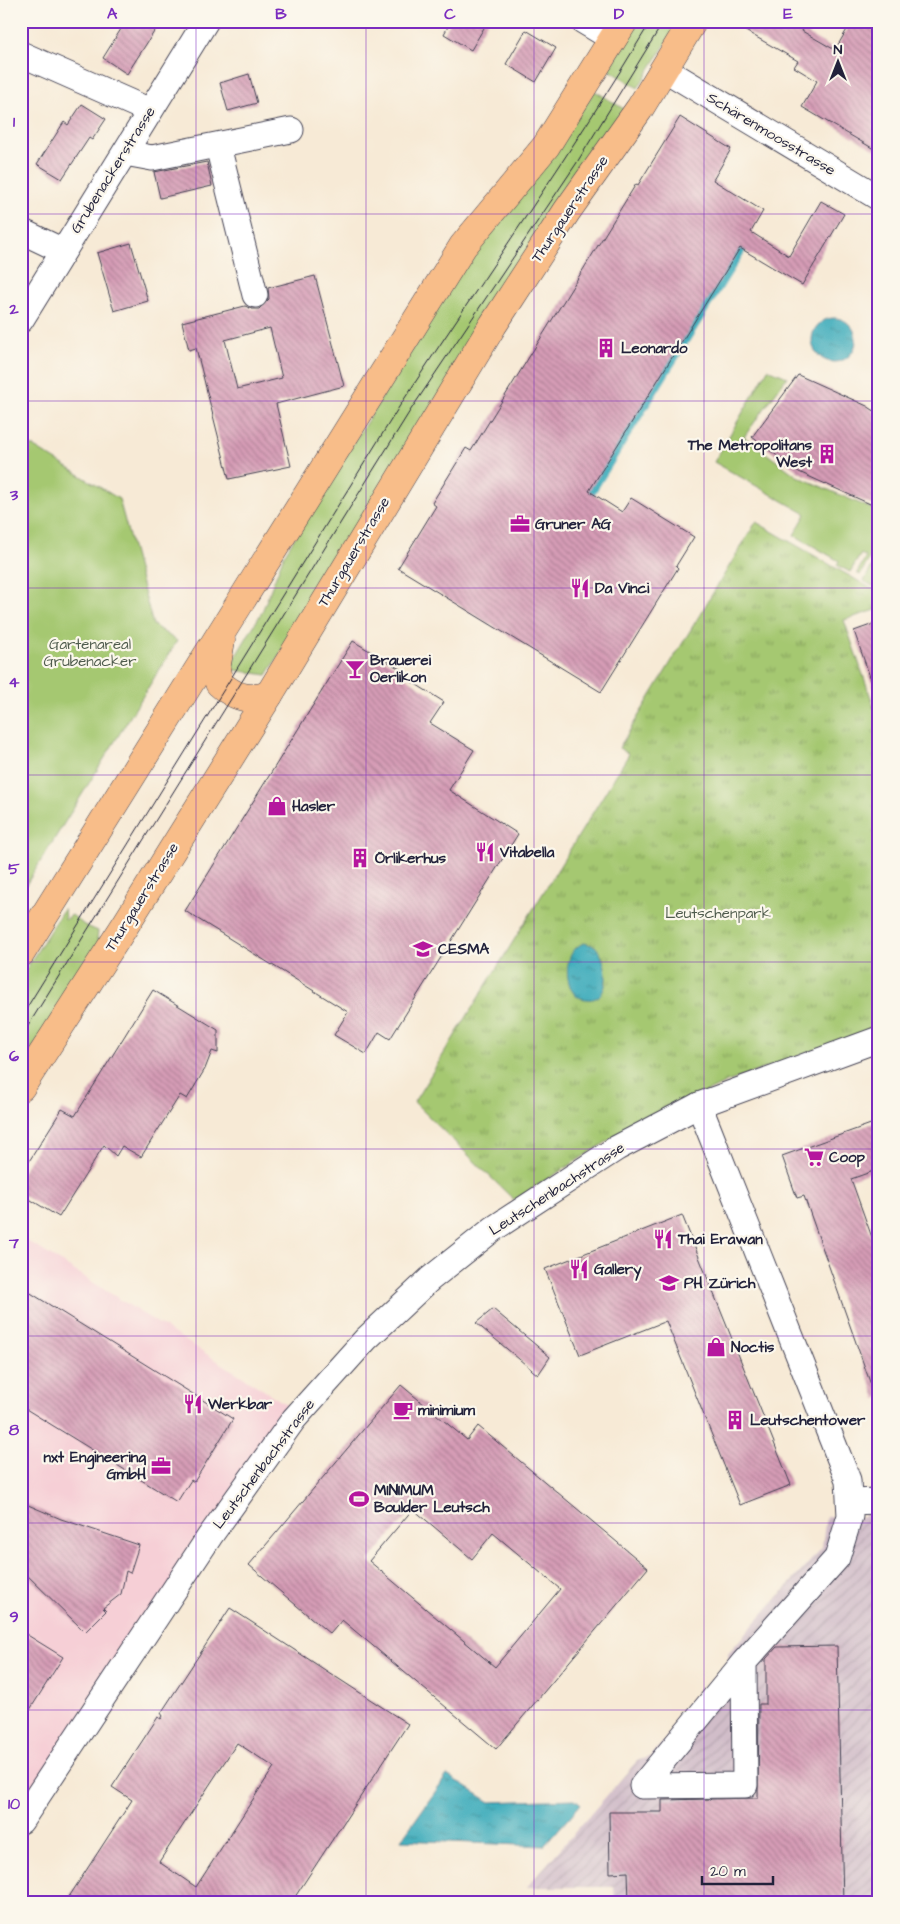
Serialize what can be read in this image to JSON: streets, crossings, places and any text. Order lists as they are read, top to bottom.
{
  "streets": {
    "main road": ["Thurgauerstrasse"],
    "street": ["Schärenmoosstrasse", "Grubenackerstrasse", "Leutschenbachstrasse"]
  },
  "crossings": [
    ["Schärenmoosstrasse", "Thurgauerstrasse"]
  ],
  "parks": ["Gartenareal Grubenacker", "Leutschenpark"],
  "places": {
    "building": [
      "Leonardo",
      "The Metropolitans West",
      "Örlikerhus",
      "Leutschentower"
    ],
    "office": ["Gruner AG", "nxt Engineering GmbH"],
    "restaurant": [
      "Da Vinci",
      "Vitabella",
      "Thai Erawan",
      "Gallery",
      "Werkbar"
    ],
    "bar": ["Brauerei Oerlikon"],
    "shop": ["Hasler", "Noctis"],
    "school or university": ["CESMA", "PH Zürich"],
    "supermarket": ["Coop"],
    "cafe": ["minimium"],
    "sports": ["MINIMUM Boulder Leutsch"]
  },
  "scale_bar": "20 m",
  "north": "top",
  "grid": {
    "columns": [
      "A",
      "B",
      "C",
      "D",
      "E"
    ],
    "rows": [
      "1",
      "2",
      "3",
      "4",
      "5",
      "6",
      "7",
      "8",
      "9",
      "10"
    ]
  }
}
